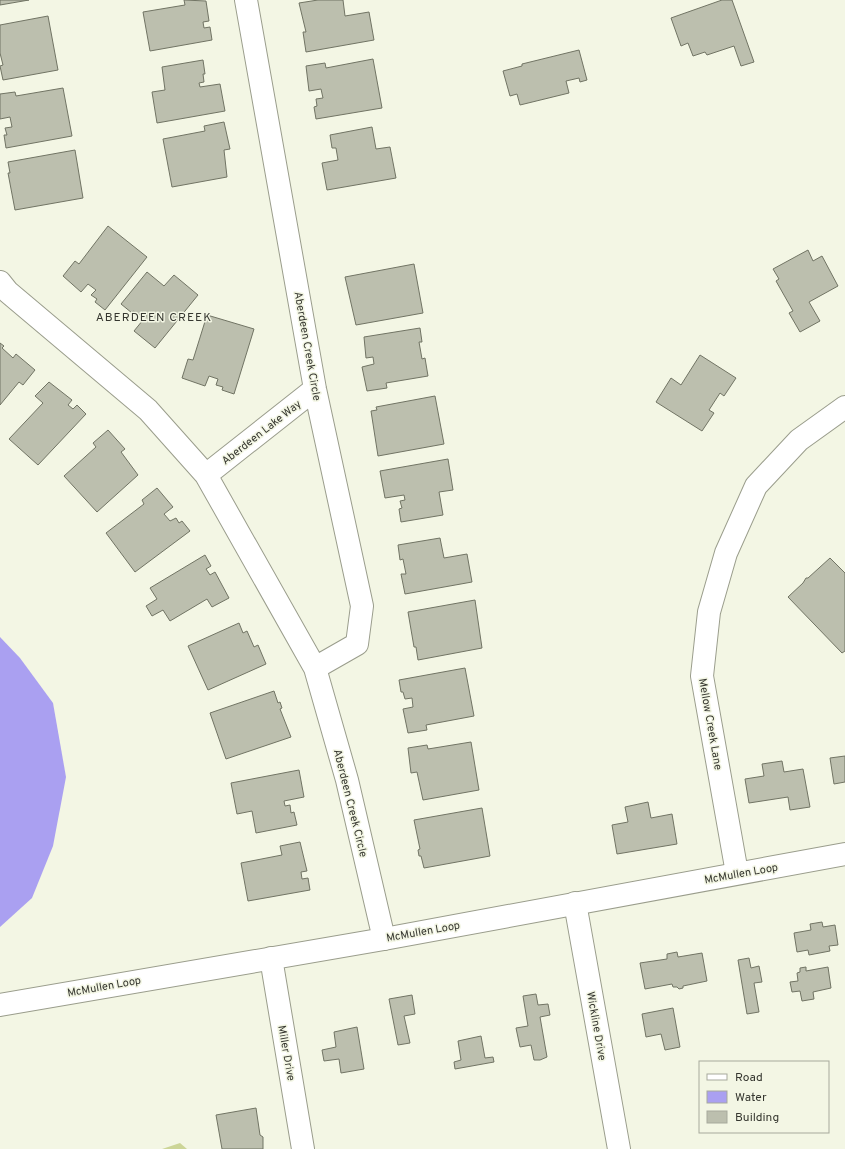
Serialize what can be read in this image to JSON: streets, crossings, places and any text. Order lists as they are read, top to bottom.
{
  "streets": {
    "street": [
      "Aberdeen Creek Circle",
      "Aberdeen Lake Way",
      "Mellow Creek Lane",
      "McMullen Loop",
      "Wickline Drive",
      "Miller Drive"
    ]
  },
  "crossings": [
    ["Aberdeen Creek Circle", "Aberdeen Lake Way"],
    ["Aberdeen Creek Circle", "McMullen Loop"],
    ["Mellow Creek Lane", "McMullen Loop"],
    ["McMullen Loop", "Wickline Drive"],
    ["McMullen Loop", "Miller Drive"]
  ],
  "districts": ["ABERDEEN CREEK"],
  "legend": ["Road", "Water", "Building"]
}
